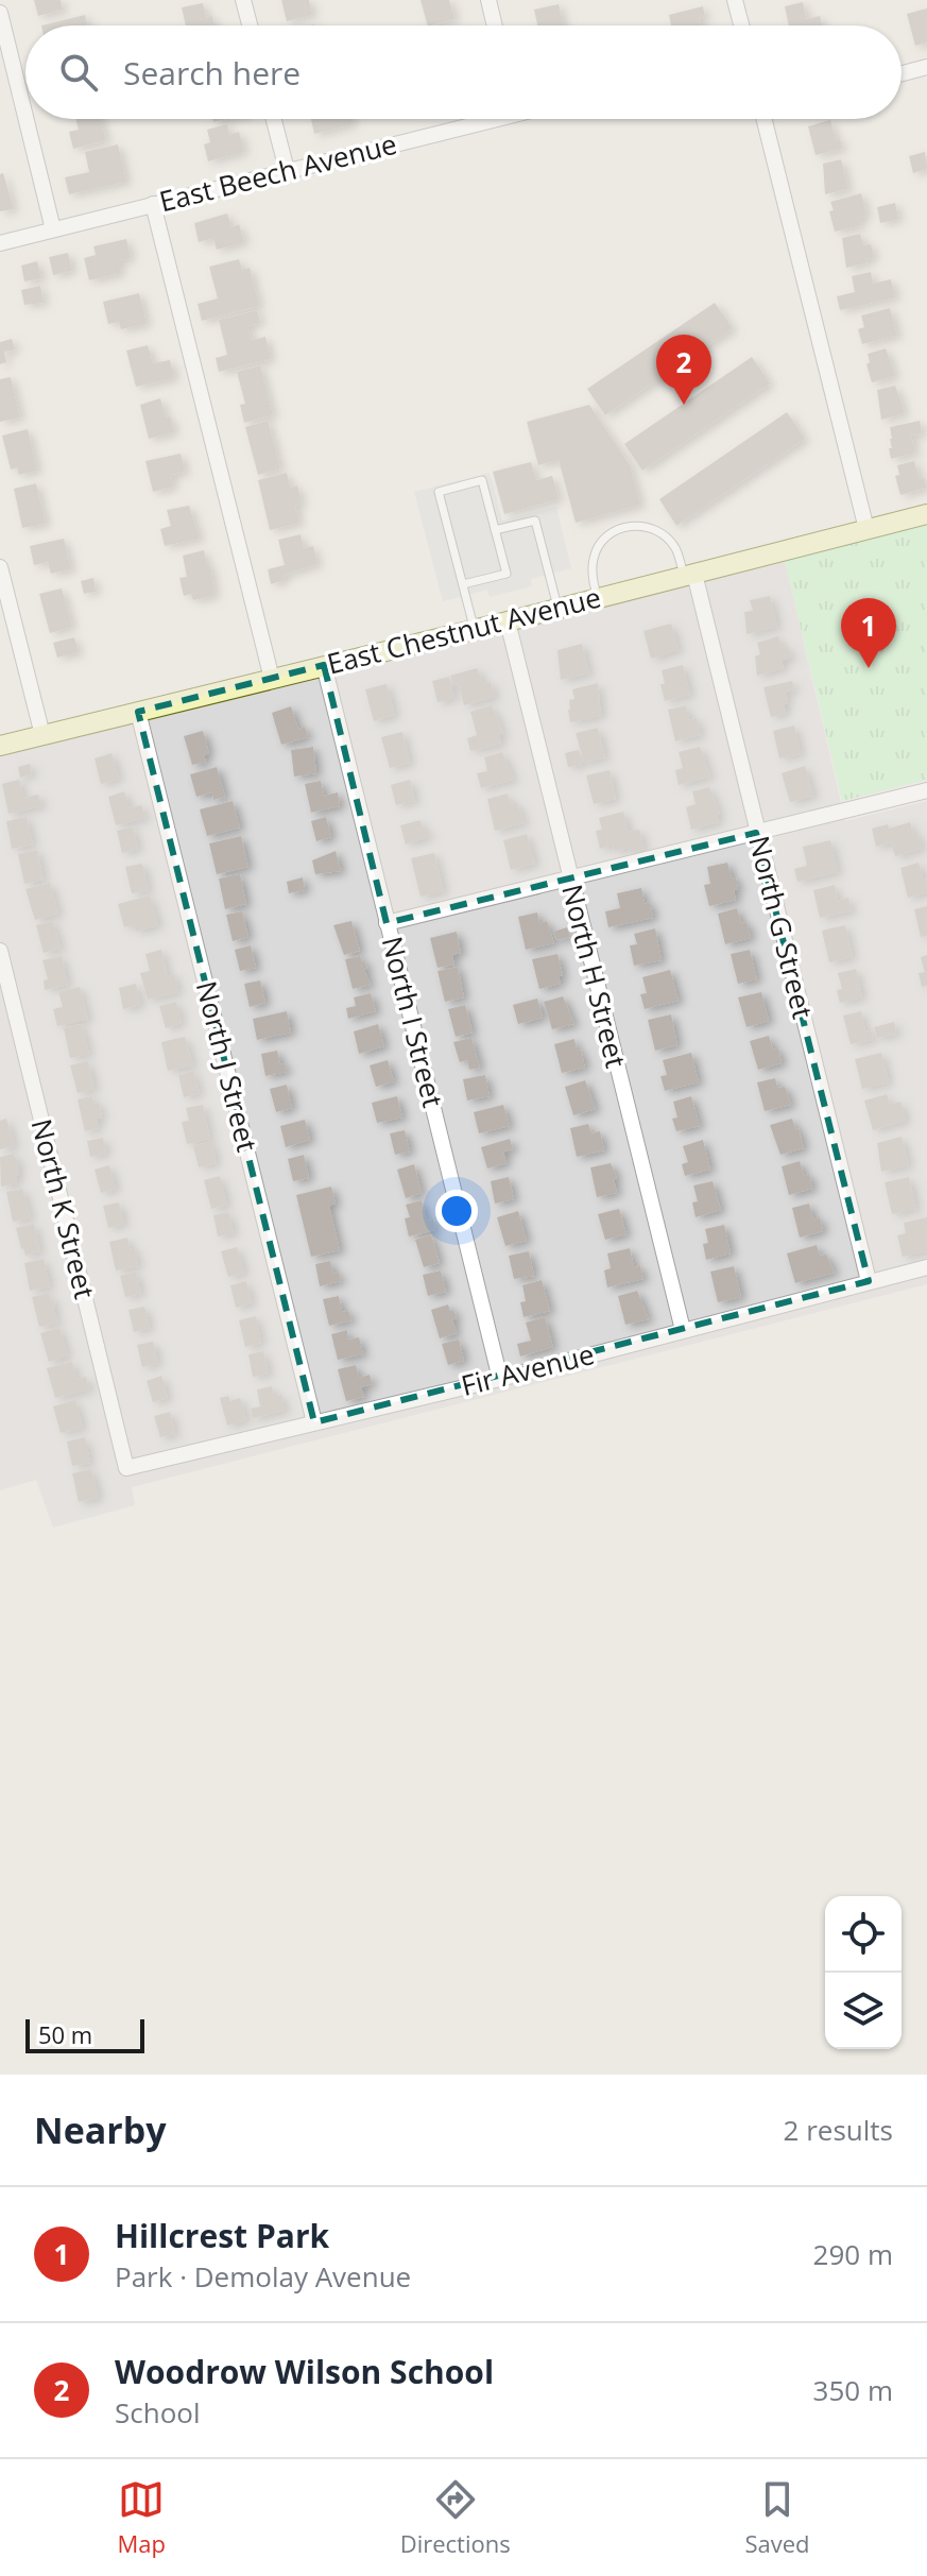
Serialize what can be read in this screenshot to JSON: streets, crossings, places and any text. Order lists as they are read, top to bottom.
{
  "streets": {
    "street": [
      "East Beech Avenue",
      "East Chestnut Avenue",
      "North G Street",
      "North H Street",
      "North I Street",
      "North J Street",
      "North K Street",
      "Fir Avenue"
    ]
  },
  "crossings": [
    ["East Chestnut Avenue", "North G Street"],
    ["East Chestnut Avenue", "North H Street"],
    ["East Chestnut Avenue", "North I Street"],
    ["East Chestnut Avenue", "North J Street"],
    ["North G Street", "Fir Avenue"],
    ["North H Street", "Fir Avenue"],
    ["North I Street", "Fir Avenue"],
    ["North J Street", "Fir Avenue"],
    ["North K Street", "Fir Avenue"]
  ],
  "scale_bar": "50 m",
  "page": {
    "search": "Search here",
    "pins": ["2", "1"],
    "scale": "50 m",
    "heading": ["Nearby", "2 results"],
    "list": [
      {
        "mark": "1",
        "name": "Hillcrest Park",
        "note": "Park · Demolay Avenue",
        "value": "290 m"
      },
      {
        "mark": "2",
        "name": "Woodrow Wilson School",
        "note": "School",
        "value": "350 m"
      }
    ],
    "nav": ["Map", "Directions", "Saved"]
  }
}
